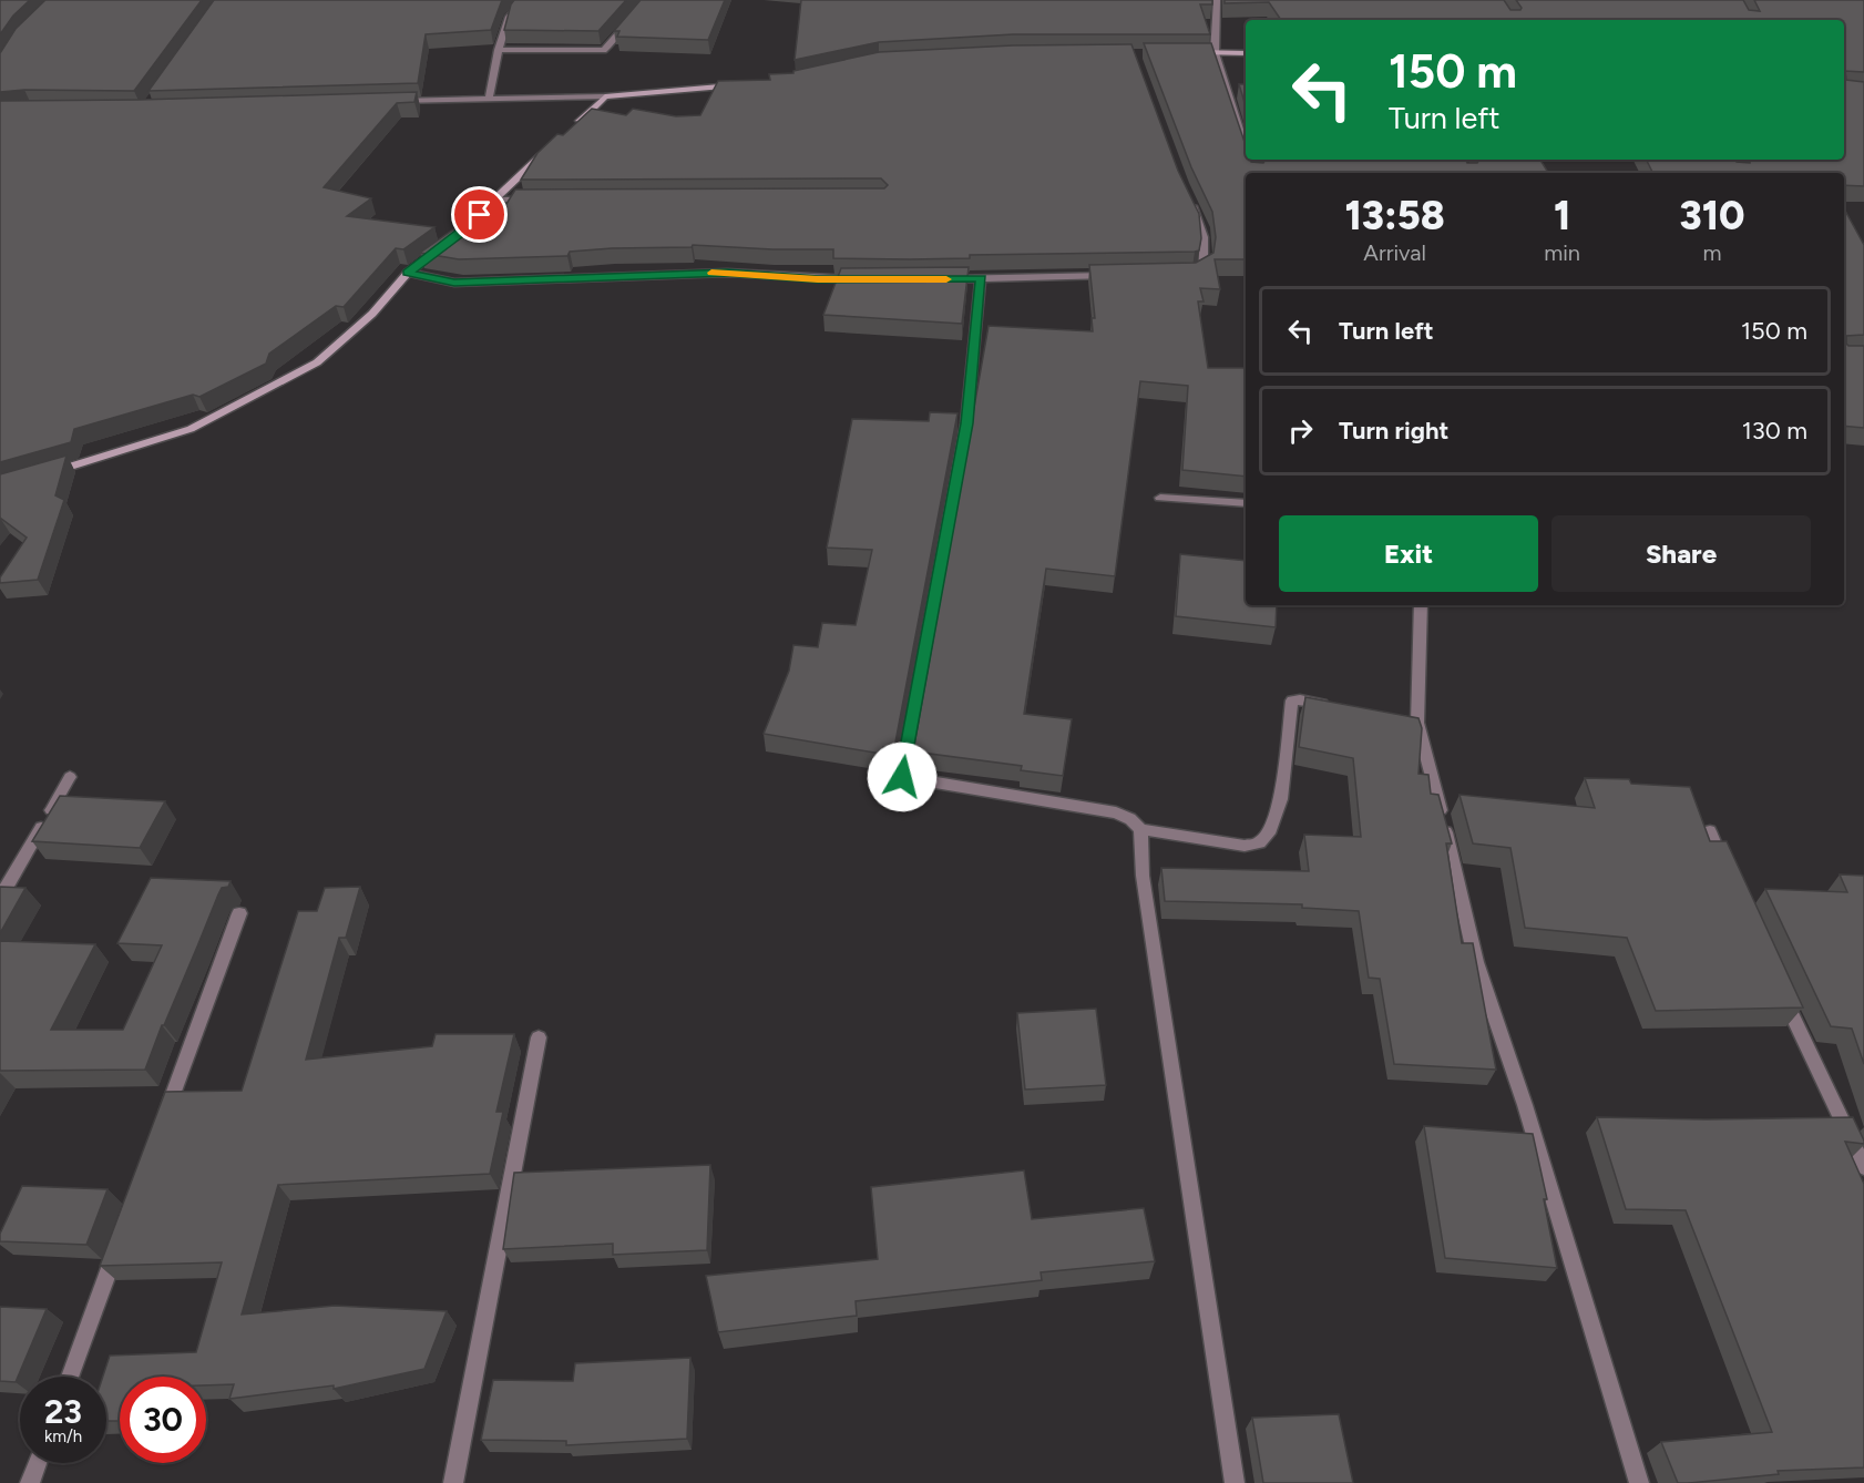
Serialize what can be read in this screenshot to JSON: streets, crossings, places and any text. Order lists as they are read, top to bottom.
{
  "page": {
    "turn": ["150 m", "Turn left"],
    "eta": [
      "13:58",
      "Arrival",
      "1",
      "min",
      "310",
      "m"
    ],
    "list": [
      {
        "name": "Turn left",
        "value": "150 m"
      },
      {
        "name": "Turn right",
        "value": "130 m"
      }
    ],
    "buttons": ["Exit", "Share"],
    "speed": "23 km/h",
    "limit": "30"
  }
}
